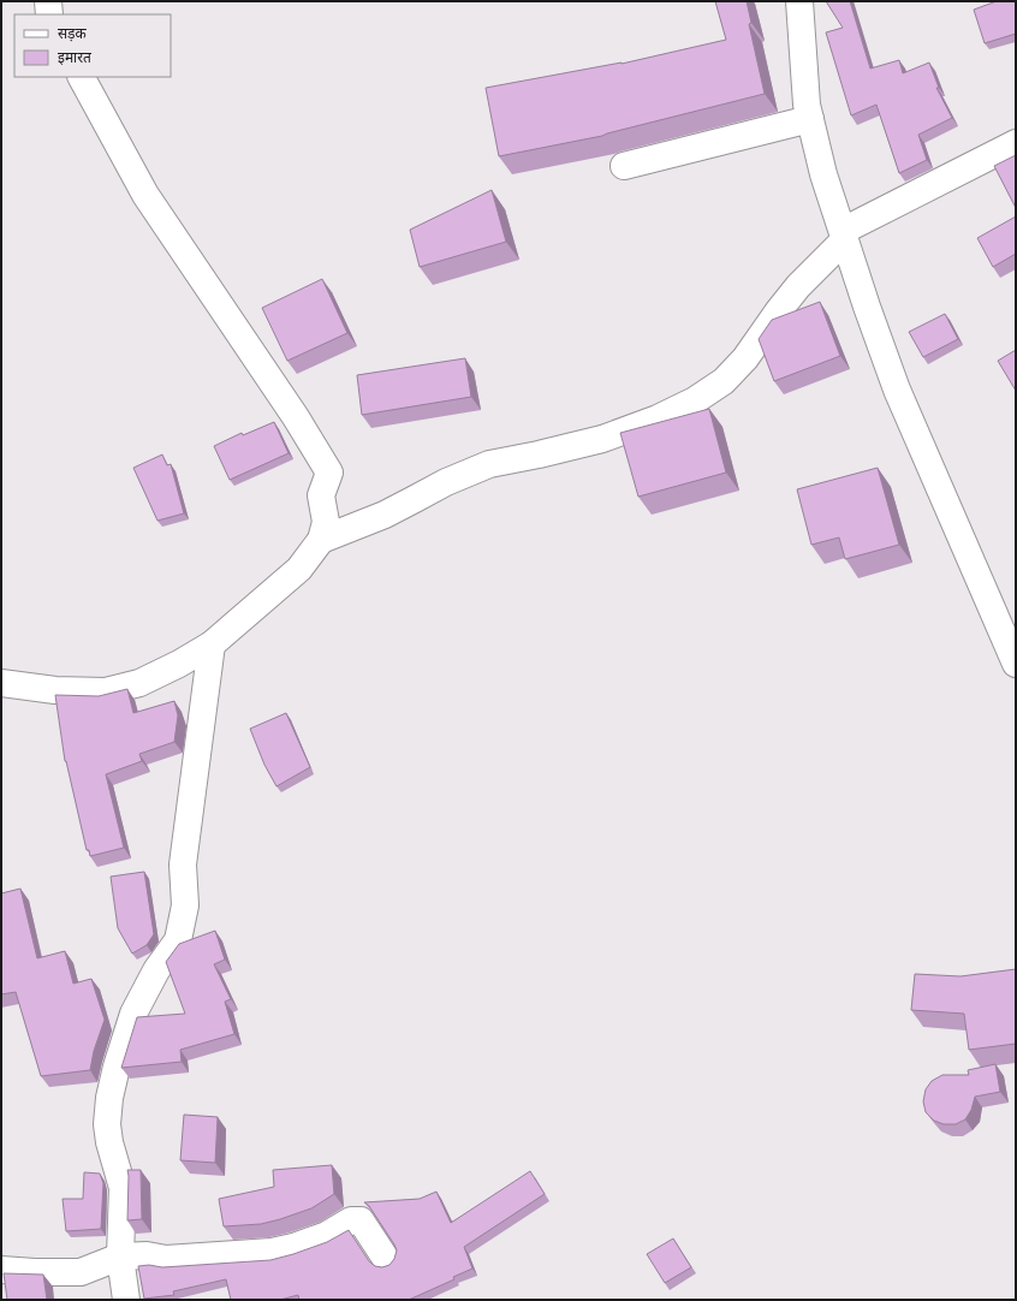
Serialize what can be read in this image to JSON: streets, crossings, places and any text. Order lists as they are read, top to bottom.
{
  "legend": ["सड़क", "इमारत"]
}
